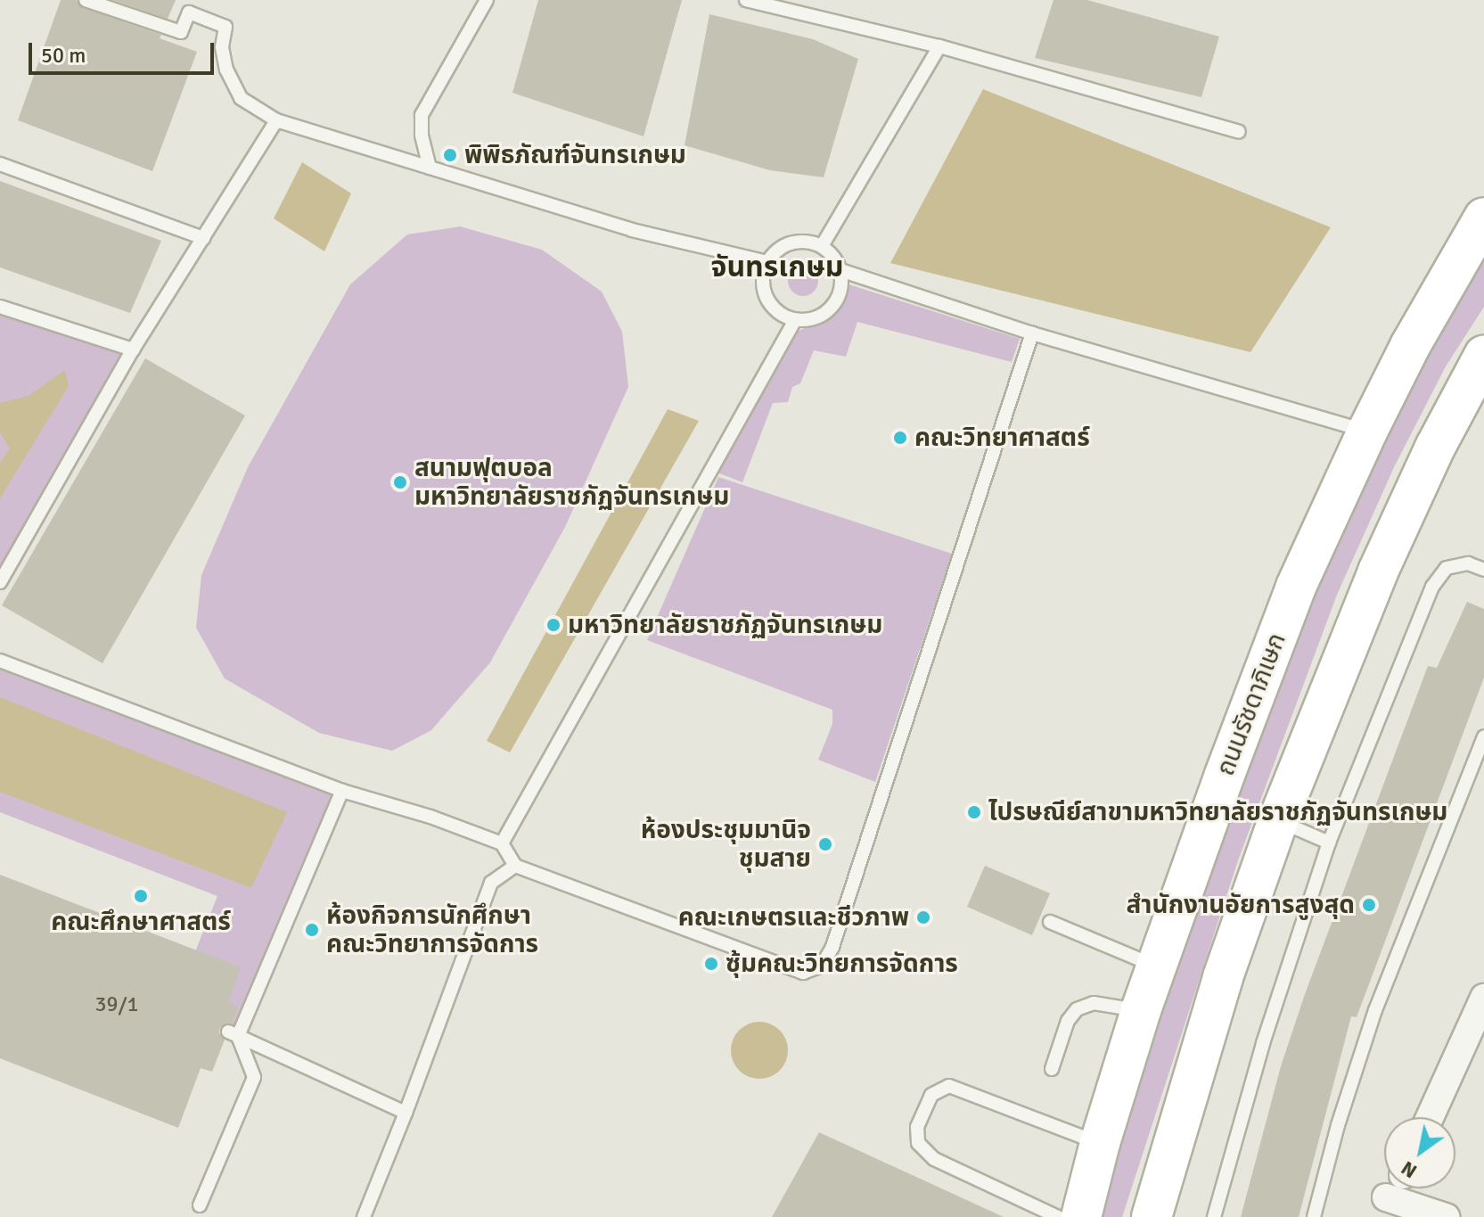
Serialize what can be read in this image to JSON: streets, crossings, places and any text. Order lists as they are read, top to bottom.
{
  "streets": {
    "main road": ["ถนนรัชดาภิเษก"]
  },
  "districts": ["จันทรเกษม"],
  "places": [
    "พิพิธภัณฑ์จันทรเกษม",
    "คณะวิทยาศาสตร์",
    "สนามฟุตบอล มหาวิทยาลัยราชภัฏจันทรเกษม",
    "มหาวิทยาลัยราชภัฏจันทรเกษม",
    "ไปรษณีย์สาขามหาวิทยาลัยราชภัฏจันทรเกษม",
    "ห้องประชุมมานิจ ชุมสาย",
    "คณะศึกษาศาสตร์",
    "สำนักงานอัยการสูงสุด",
    "คณะเกษตรและชีวภาพ",
    "ห้องกิจการนักศึกษา คณะวิทยาการจัดการ",
    "ซุ้มคณะวิทยการจัดการ"
  ],
  "house_numbers": ["39/1"],
  "scale_bar": "50 m",
  "north": "bottom left"
}
